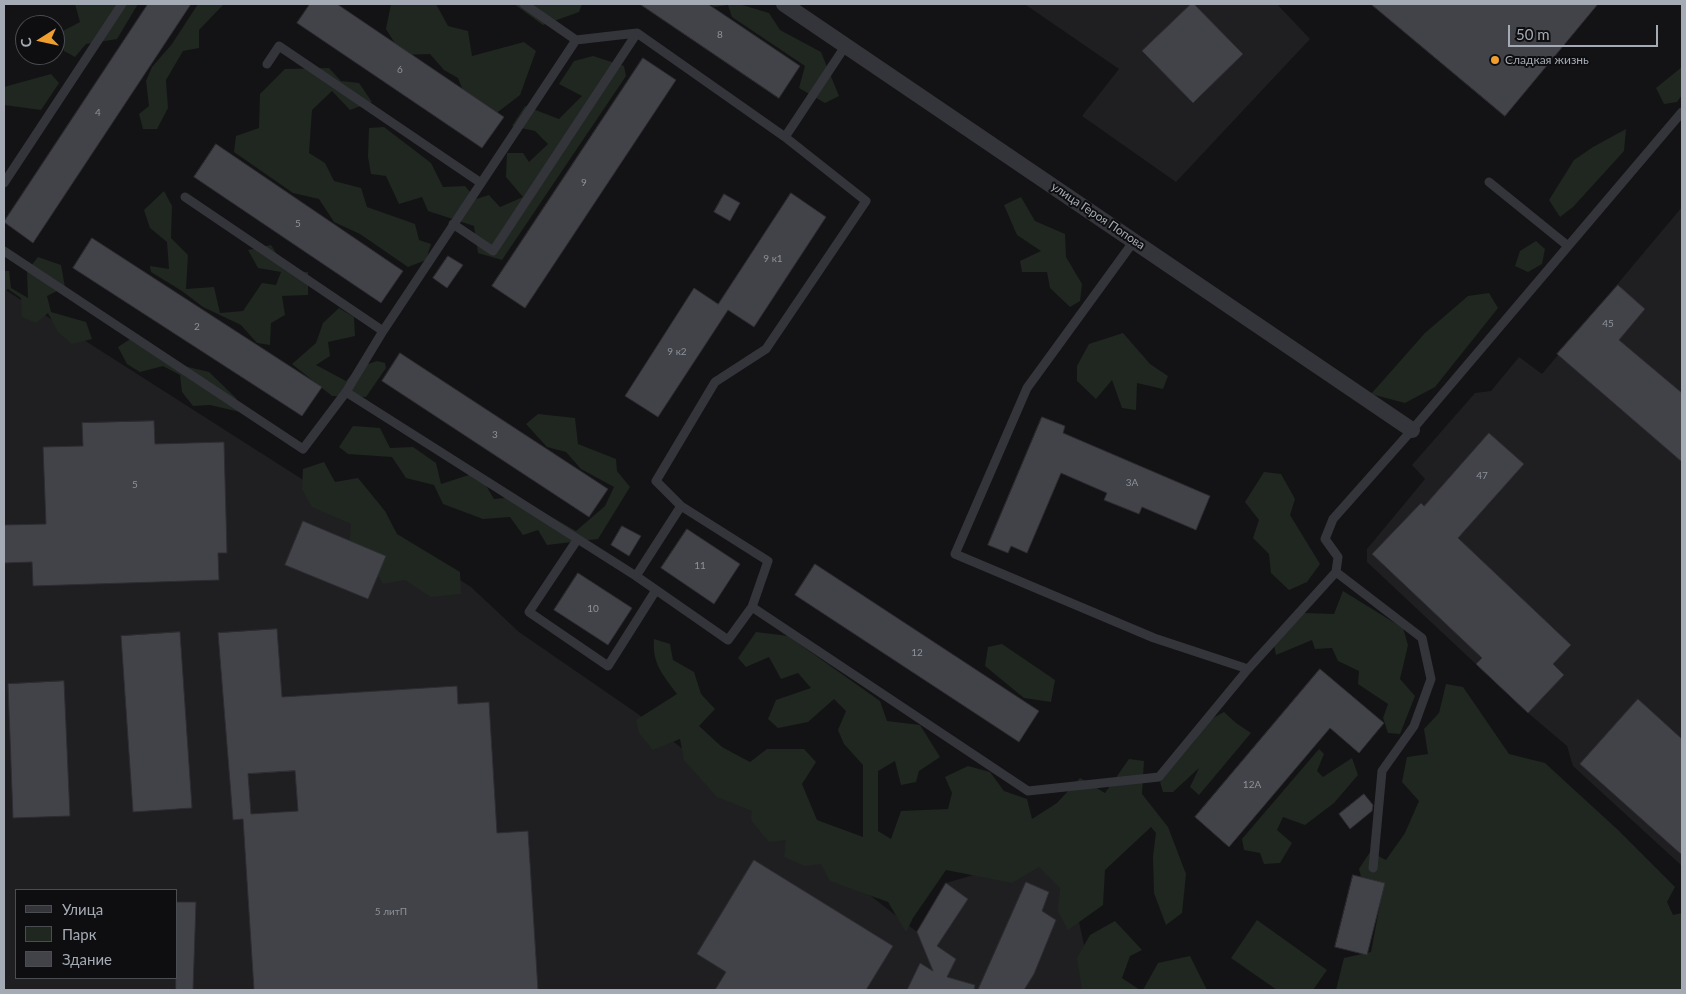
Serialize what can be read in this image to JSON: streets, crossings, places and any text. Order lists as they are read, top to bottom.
{
  "streets": {
    "street": ["улица Героя Попова"]
  },
  "places": ["Сладкая жизнь"],
  "house_numbers": [
    "8",
    "6",
    "4",
    "9",
    "5",
    "9 к1",
    "45",
    "2",
    "9 к2",
    "3",
    "47",
    "3А",
    "5",
    "11",
    "10",
    "12",
    "12А",
    "5 литП"
  ],
  "legend": ["Улица", "Парк", "Здание"],
  "scale_bar": "50 m",
  "north": "left"
}
